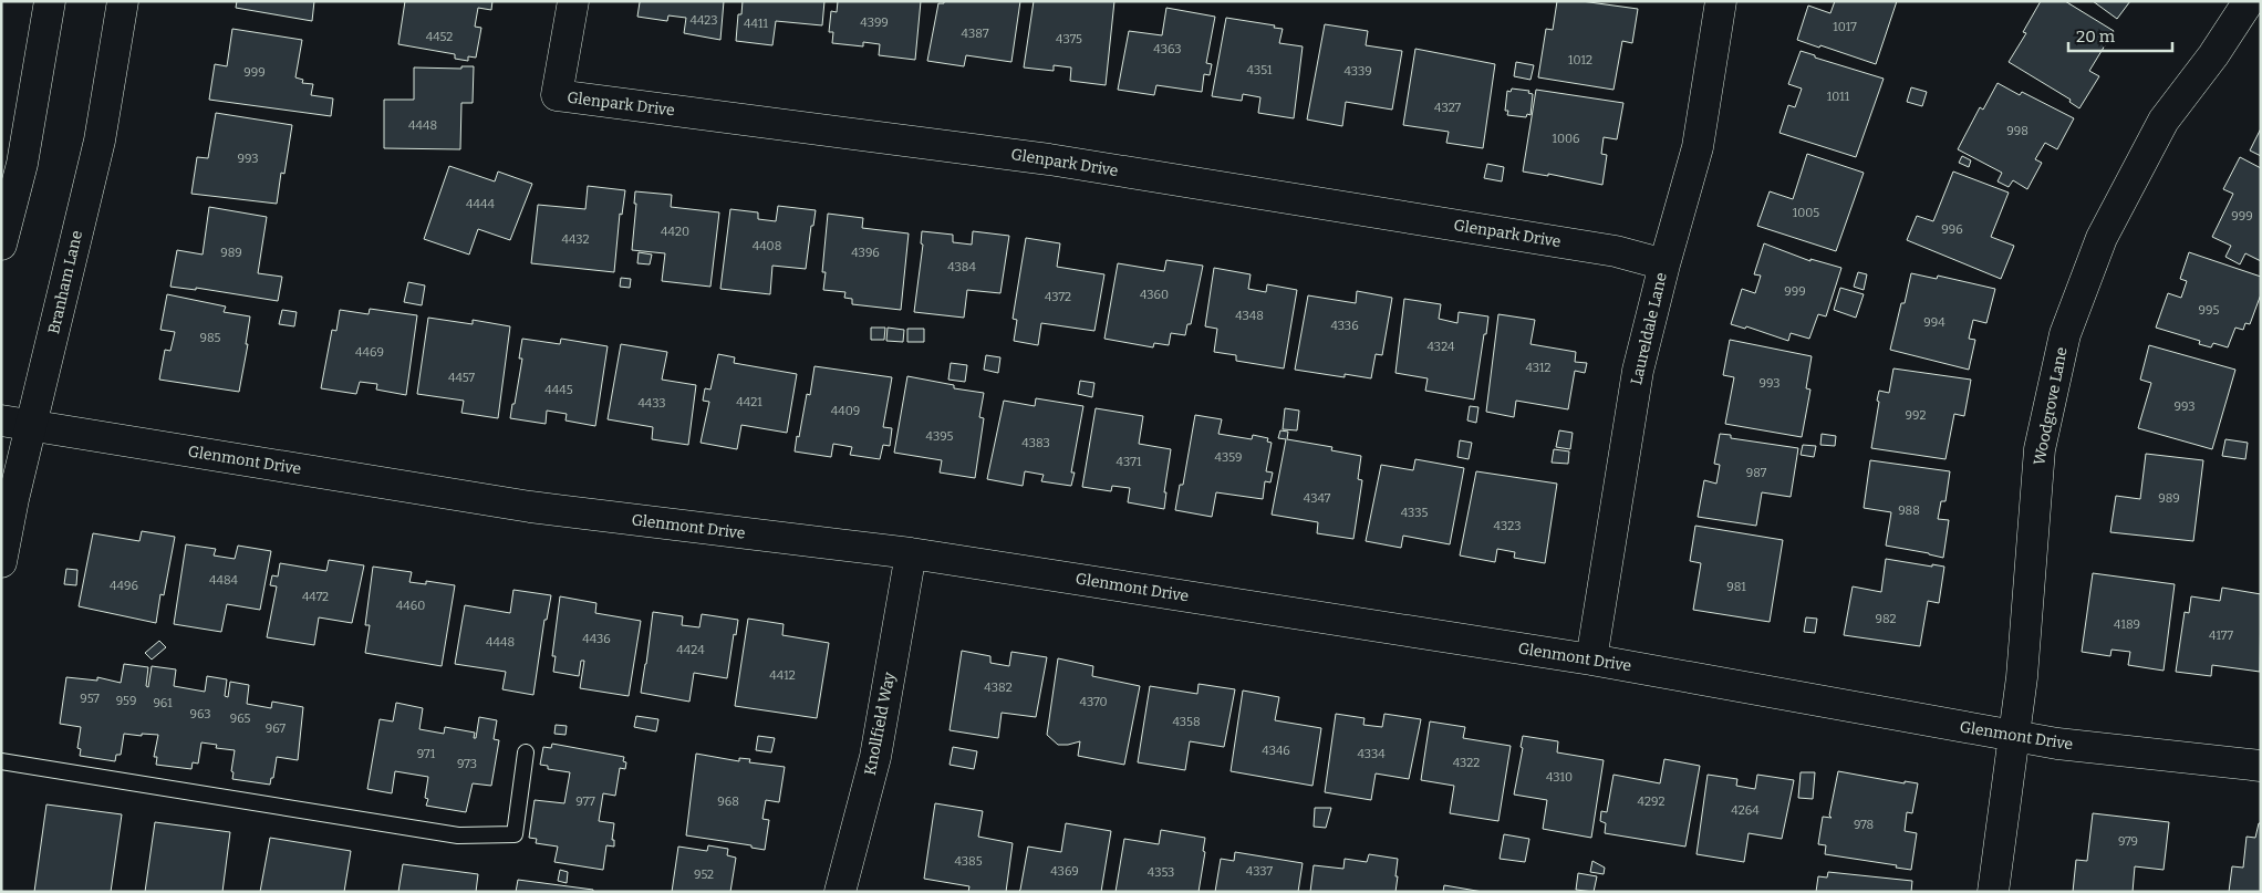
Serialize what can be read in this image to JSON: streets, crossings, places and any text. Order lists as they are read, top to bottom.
{
  "streets": {
    "street": [
      "Glenpark Drive",
      "Branham Lane",
      "Laureldale Lane",
      "Woodgrove Lane",
      "Glenmont Drive",
      "Knollfield Way"
    ]
  },
  "crossings": [
    ["Glenpark Drive", "Laureldale Lane"],
    ["Branham Lane", "Glenmont Drive"],
    ["Laureldale Lane", "Glenmont Drive"],
    ["Woodgrove Lane", "Glenmont Drive"],
    ["Glenmont Drive", "Knollfield Way"]
  ],
  "house_numbers": [
    "4423",
    "4399",
    "4411",
    "1017",
    "4387",
    "4452",
    "4375",
    "4363",
    "1012",
    "4351",
    "4339",
    "999",
    "1011",
    "4327",
    "4448",
    "998",
    "1006",
    "993",
    "4444",
    "1005",
    "999",
    "996",
    "4420",
    "4432",
    "4408",
    "989",
    "4396",
    "4384",
    "999",
    "4360",
    "4372",
    "995",
    "4348",
    "994",
    "4336",
    "985",
    "4324",
    "4469",
    "4312",
    "4457",
    "993",
    "4445",
    "4421",
    "4433",
    "993",
    "4409",
    "992",
    "4395",
    "4383",
    "4359",
    "4371",
    "987",
    "4347",
    "989",
    "988",
    "4335",
    "4323",
    "4484",
    "4496",
    "981",
    "4472",
    "4460",
    "982",
    "4189",
    "4177",
    "4436",
    "4448",
    "4424",
    "4412",
    "4382",
    "957",
    "959",
    "4370",
    "961",
    "963",
    "965",
    "4358",
    "967",
    "4346",
    "971",
    "4334",
    "4322",
    "973",
    "4310",
    "977",
    "968",
    "4292",
    "4264",
    "978",
    "979",
    "4385",
    "4369",
    "4337",
    "4353",
    "952"
  ],
  "scale_bar": "20 m"
}
